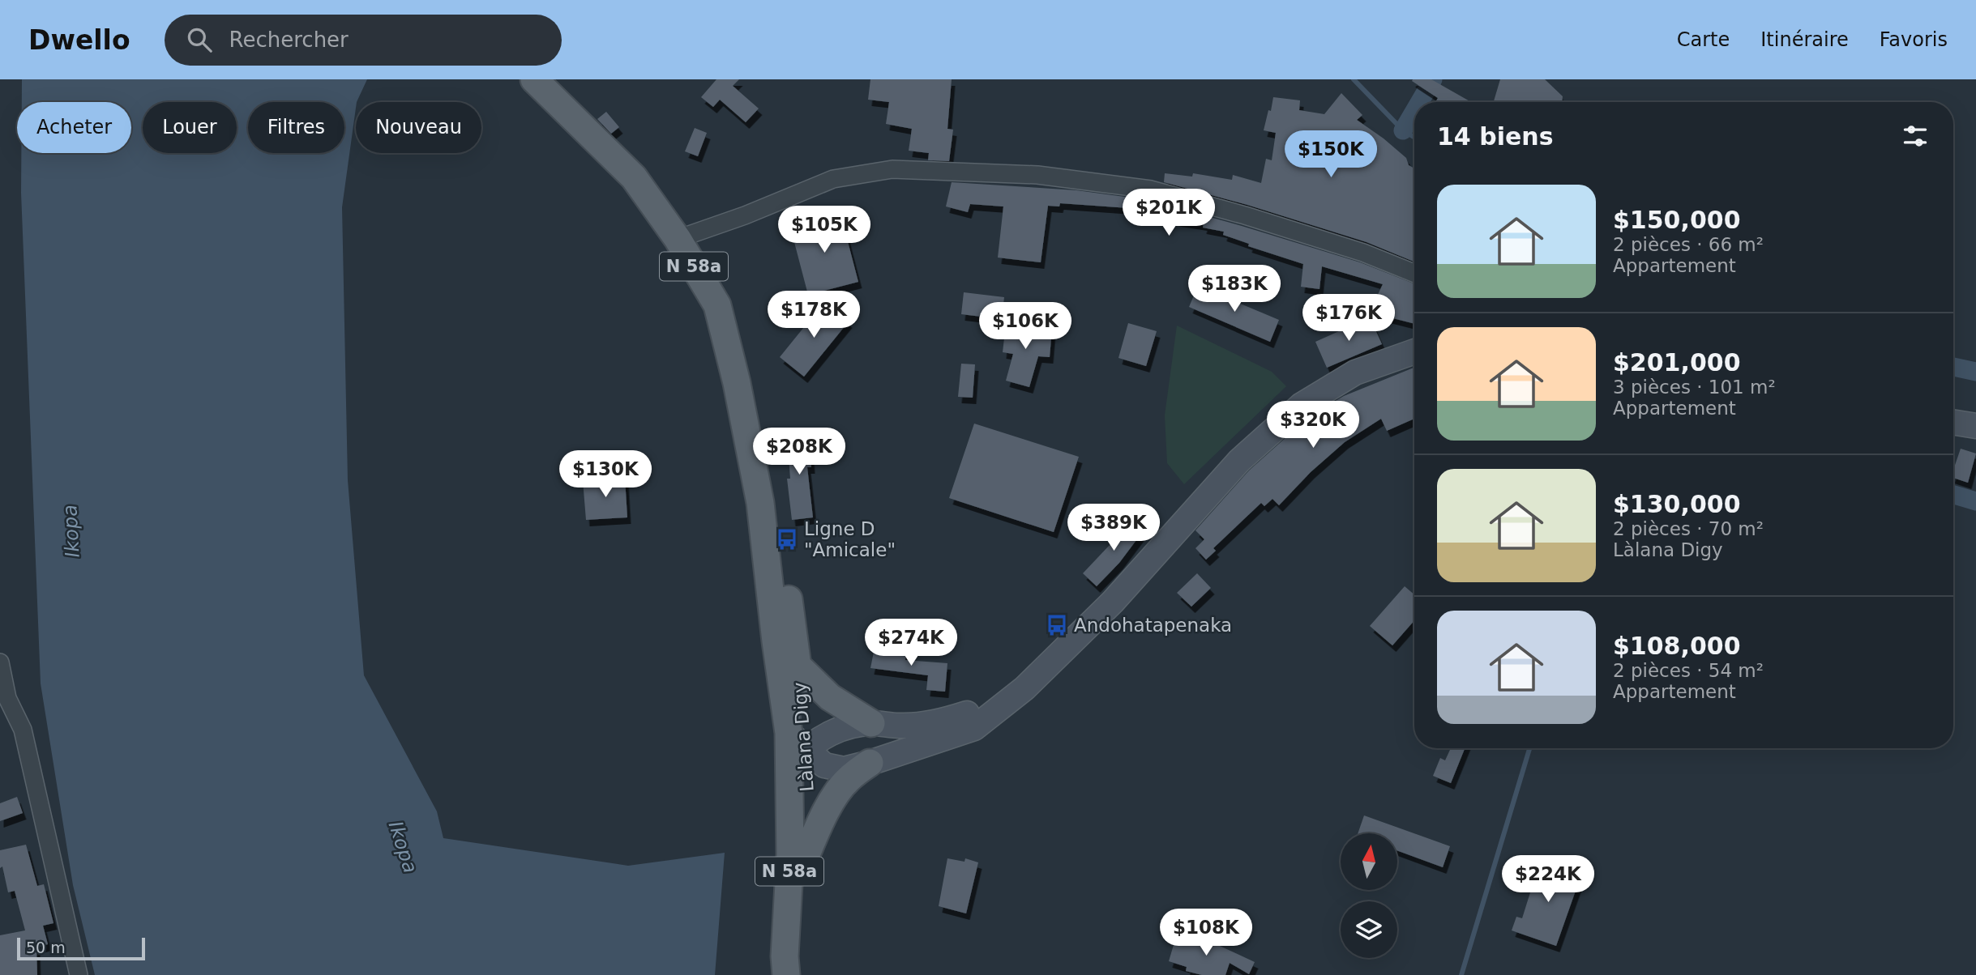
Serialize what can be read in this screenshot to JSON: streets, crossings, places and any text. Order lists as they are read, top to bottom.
{
  "streets": {
    "main road": ["N 58a", "Làlana Digy"]
  },
  "water": ["Ikopa"],
  "places": {
    "bus stop": ["Ligne D \"Amicale\"", "Andohatapenaka"]
  },
  "scale_bar": "50 m",
  "north": "top",
  "page": {
    "header": "Dwello",
    "search": "Rechercher",
    "nav": ["Carte", "Itinéraire", "Favoris"],
    "chip": [
      "Acheter",
      "Louer",
      "Filtres",
      "Nouveau"
    ],
    "heading": "14 biens",
    "price": [
      "$150K",
      "$201K",
      "$105K",
      "$183K",
      "$178K",
      "$176K",
      "$106K",
      "$320K",
      "$208K",
      "$130K",
      "$389K",
      "$274K",
      "$224K",
      "$108K"
    ],
    "list": [
      {
        "name": "$150,000",
        "note": "2 pièces · 66 m² · Appartement"
      },
      {
        "name": "$201,000",
        "note": "3 pièces · 101 m² · Appartement"
      },
      {
        "name": "$130,000",
        "note": "2 pièces · 70 m² · Làlana Digy"
      },
      {
        "name": "$108,000",
        "note": "2 pièces · 54 m² · Appartement"
      }
    ],
    "scale": "50 m"
  }
}
